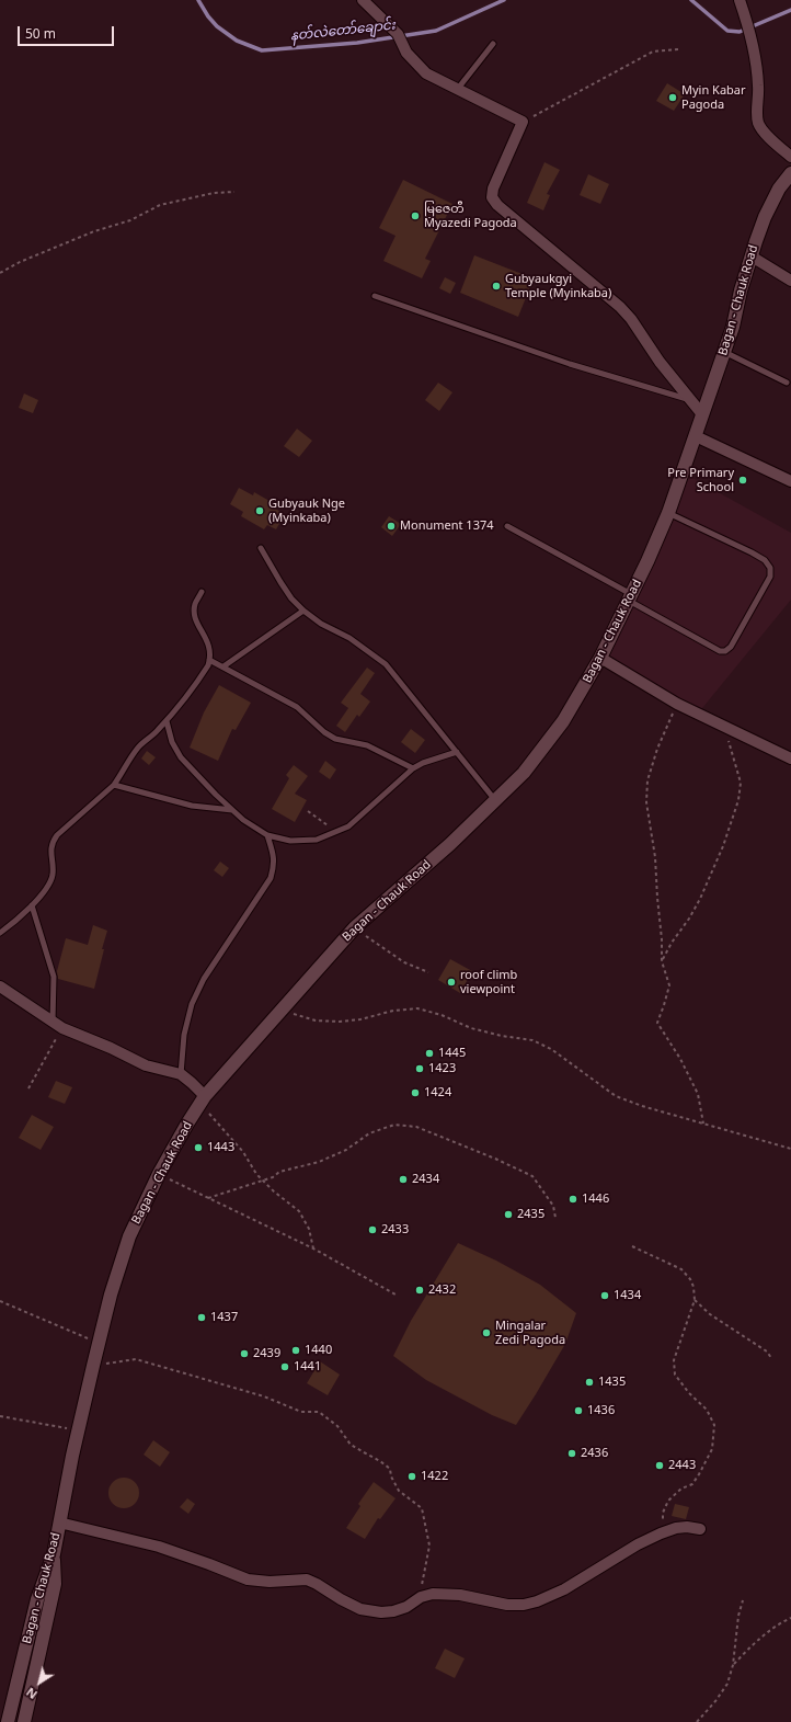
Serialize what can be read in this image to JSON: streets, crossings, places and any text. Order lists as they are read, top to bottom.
{
  "streets": {
    "main road": ["Bagan - Chauk Road"]
  },
  "water": ["နတ်လဲတော်ချောင်း"],
  "places": [
    "Myin Kabar Pagoda",
    "မြဇေတီ Myazedi Pagoda",
    "Gubyaukgyi Temple (Myinkaba)",
    "Pre Primary School",
    "Gubyauk Nge (Myinkaba)",
    "Monument 1374",
    "roof climb viewpoint",
    "1445",
    "1423",
    "1424",
    "1443",
    "2434",
    "1446",
    "2435",
    "2433",
    "2432",
    "1434",
    "1437",
    "Mingalar Zedi Pagoda",
    "1440",
    "2439",
    "1441",
    "1435",
    "1436",
    "2436",
    "2443",
    "1422"
  ],
  "scale_bar": "50 m",
  "north": "bottom left"
}
